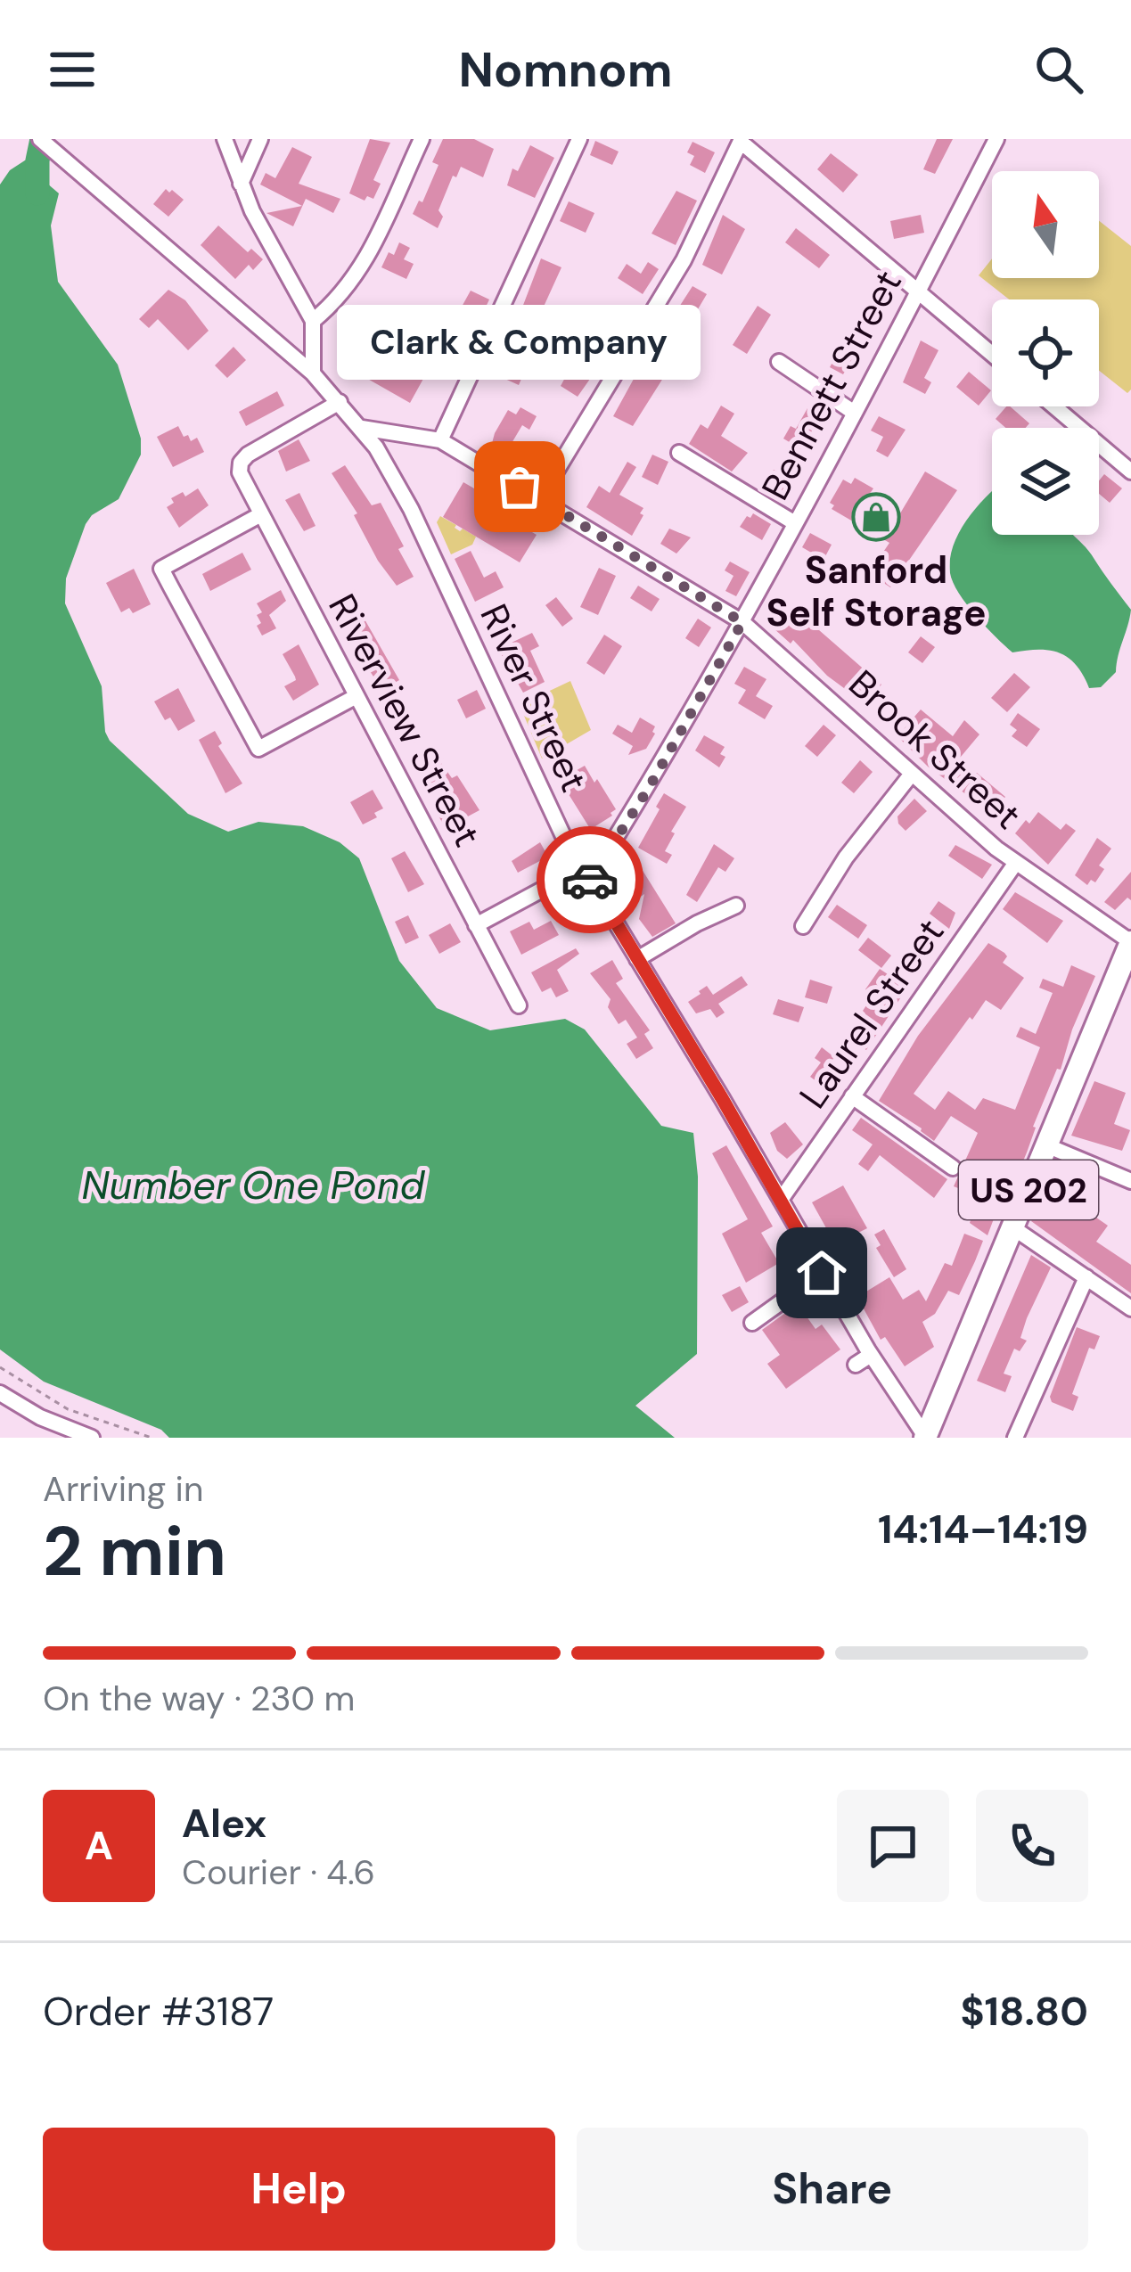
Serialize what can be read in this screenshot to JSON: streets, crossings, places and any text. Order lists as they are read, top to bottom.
{
  "streets": {
    "highway": ["US 202"],
    "street": [
      "Bennett Street",
      "River Street",
      "Riverview Street",
      "Brook Street",
      "Laurel Street"
    ]
  },
  "crossings": [
    ["Bennett Street", "River Street"],
    ["Bennett Street", "Brook Street"],
    ["River Street", "Riverview Street"],
    ["River Street", "Brook Street"],
    ["River Street", "Laurel Street"],
    ["River Street", "US 202"],
    ["Brook Street", "Laurel Street"],
    ["Brook Street", "US 202"]
  ],
  "water": ["Number One Pond"],
  "places": {
    "other": ["Clark & Company"],
    "shop": ["Sanford Self Storage"]
  },
  "north": "top",
  "page": {
    "header": "Nomnom",
    "bubble": "Clark & Company",
    "heading": ["2 min", "Arriving in", "14:14–14:19"],
    "panel": [
      "Alex",
      "Courier · 4.6",
      "Order #3187",
      "$18.80"
    ],
    "bar": "On the way · 230 m",
    "round": "A",
    "buttons": ["Help", "Share"]
  }
}
